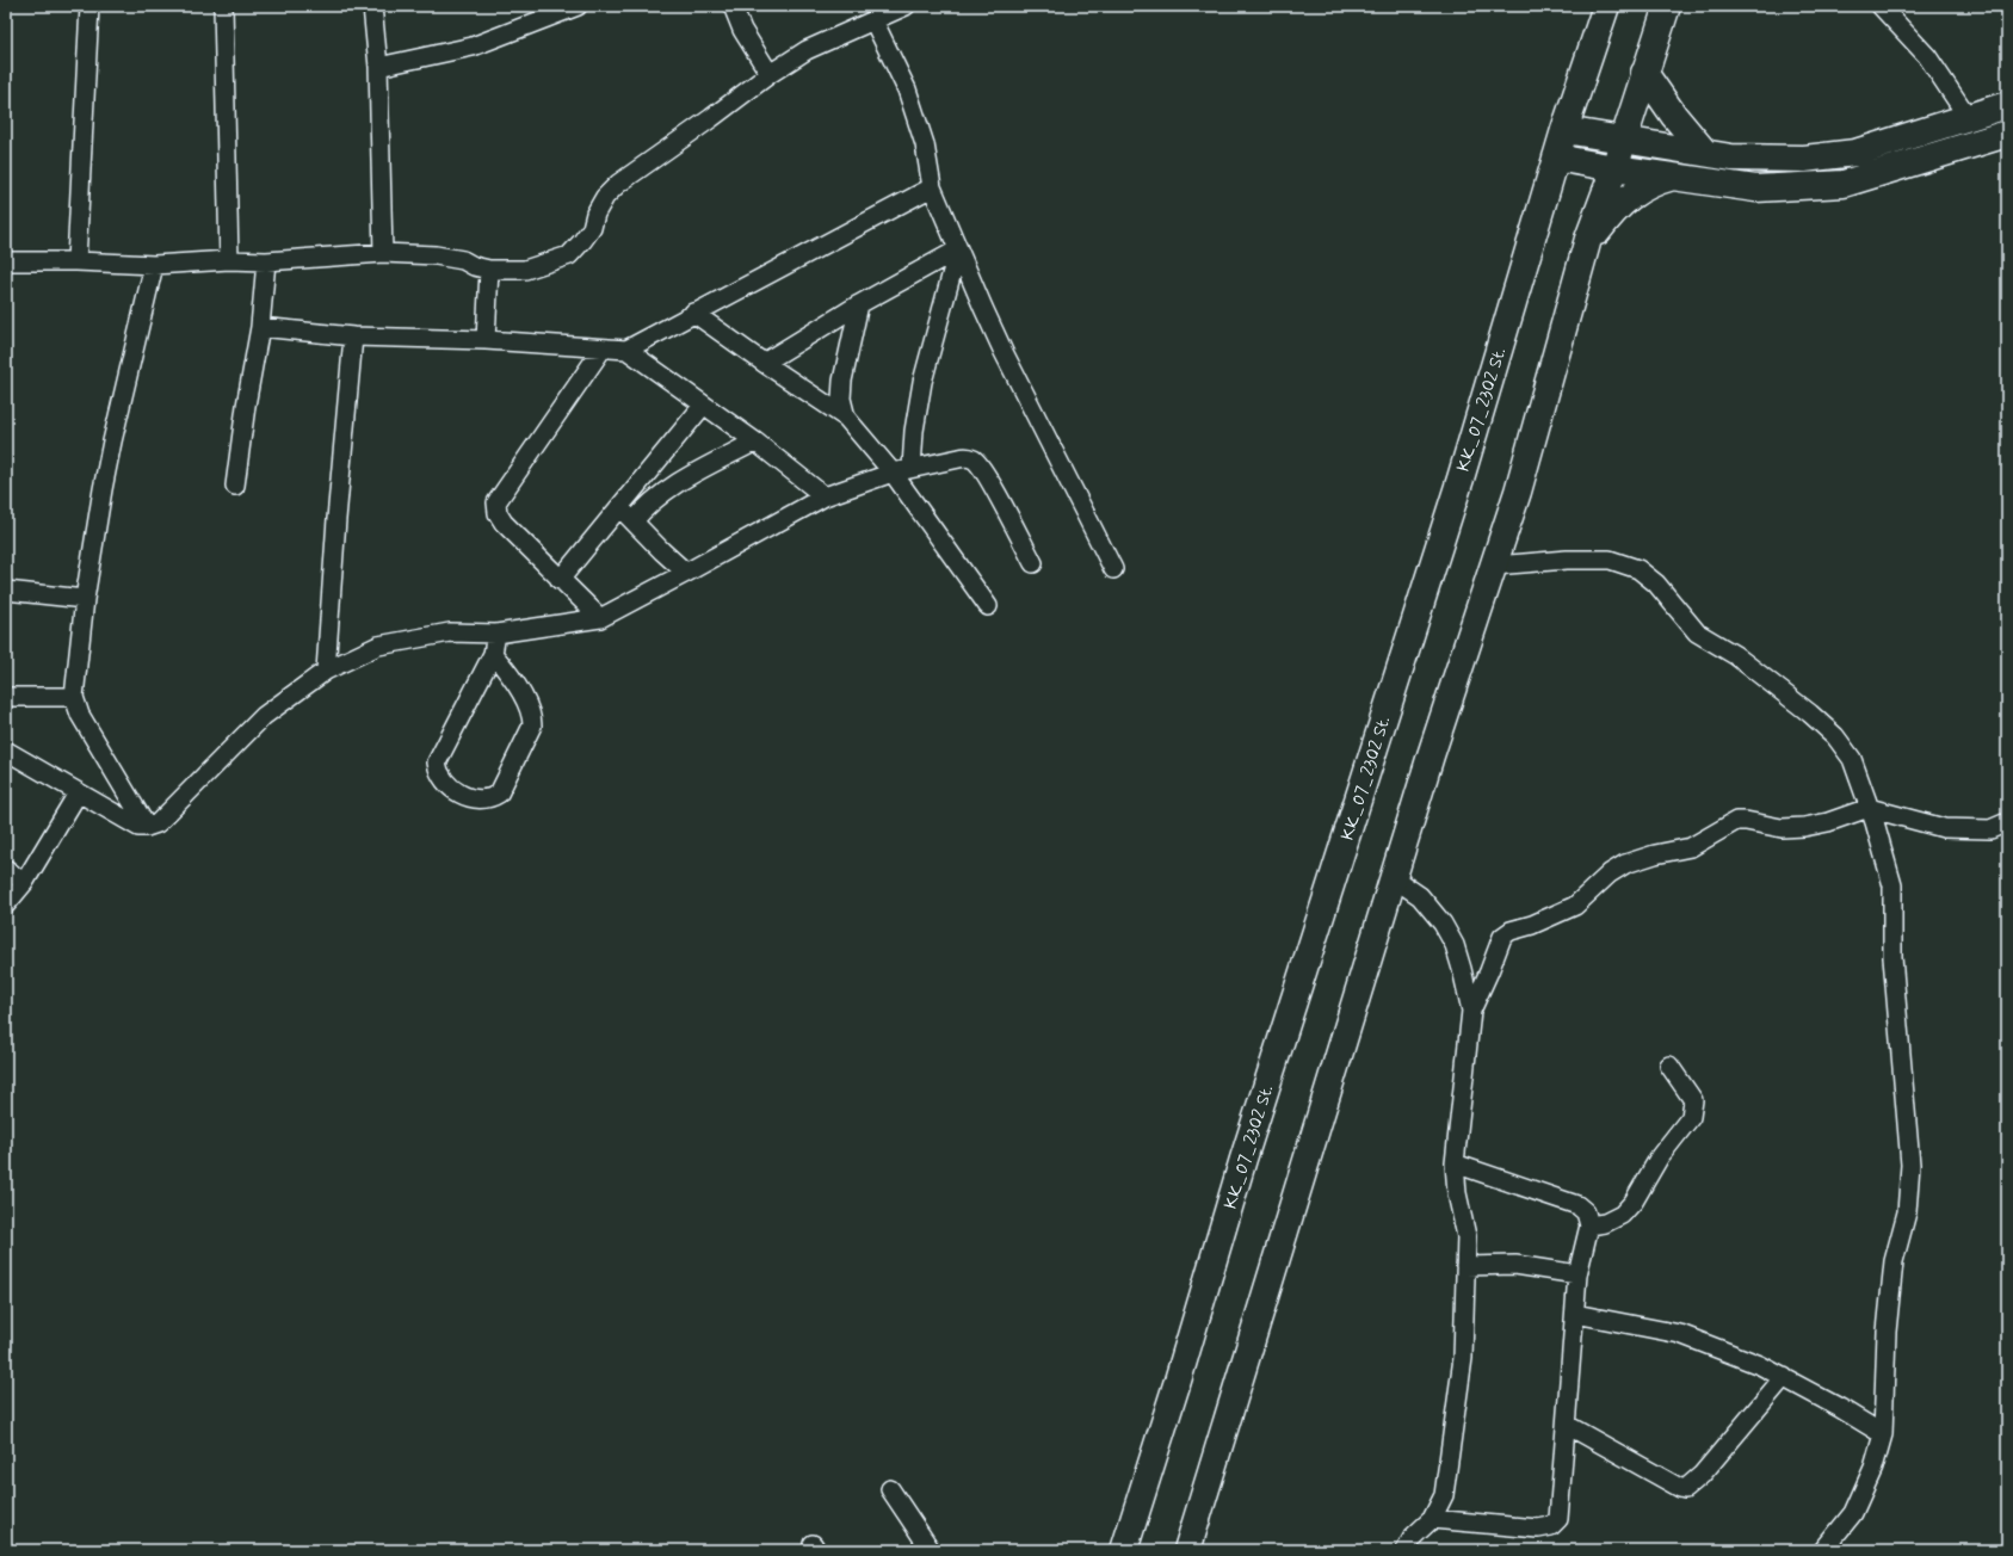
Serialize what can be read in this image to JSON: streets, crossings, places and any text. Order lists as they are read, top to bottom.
{
  "streets": {
    "main road": ["KK_07_2302 St."]
  }
}
